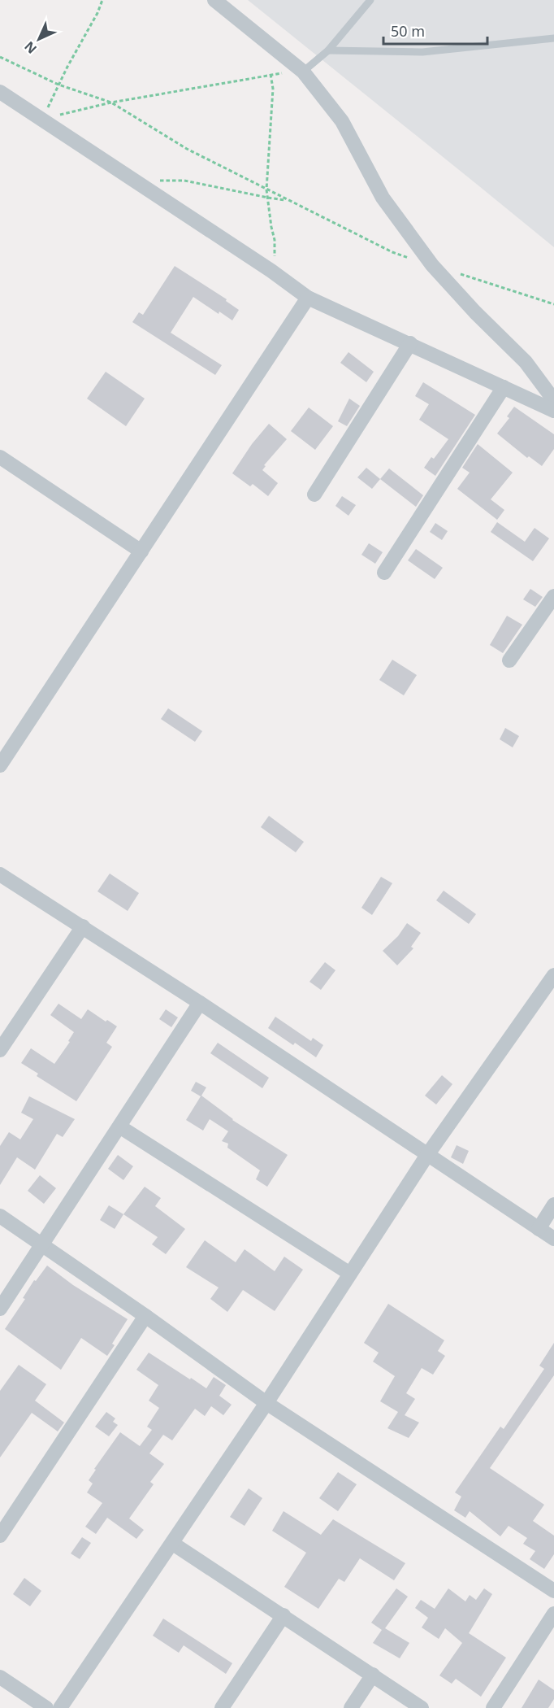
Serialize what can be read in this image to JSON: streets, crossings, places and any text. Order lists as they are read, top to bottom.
{
  "scale_bar": "50 m",
  "north": "bottom left"
}
